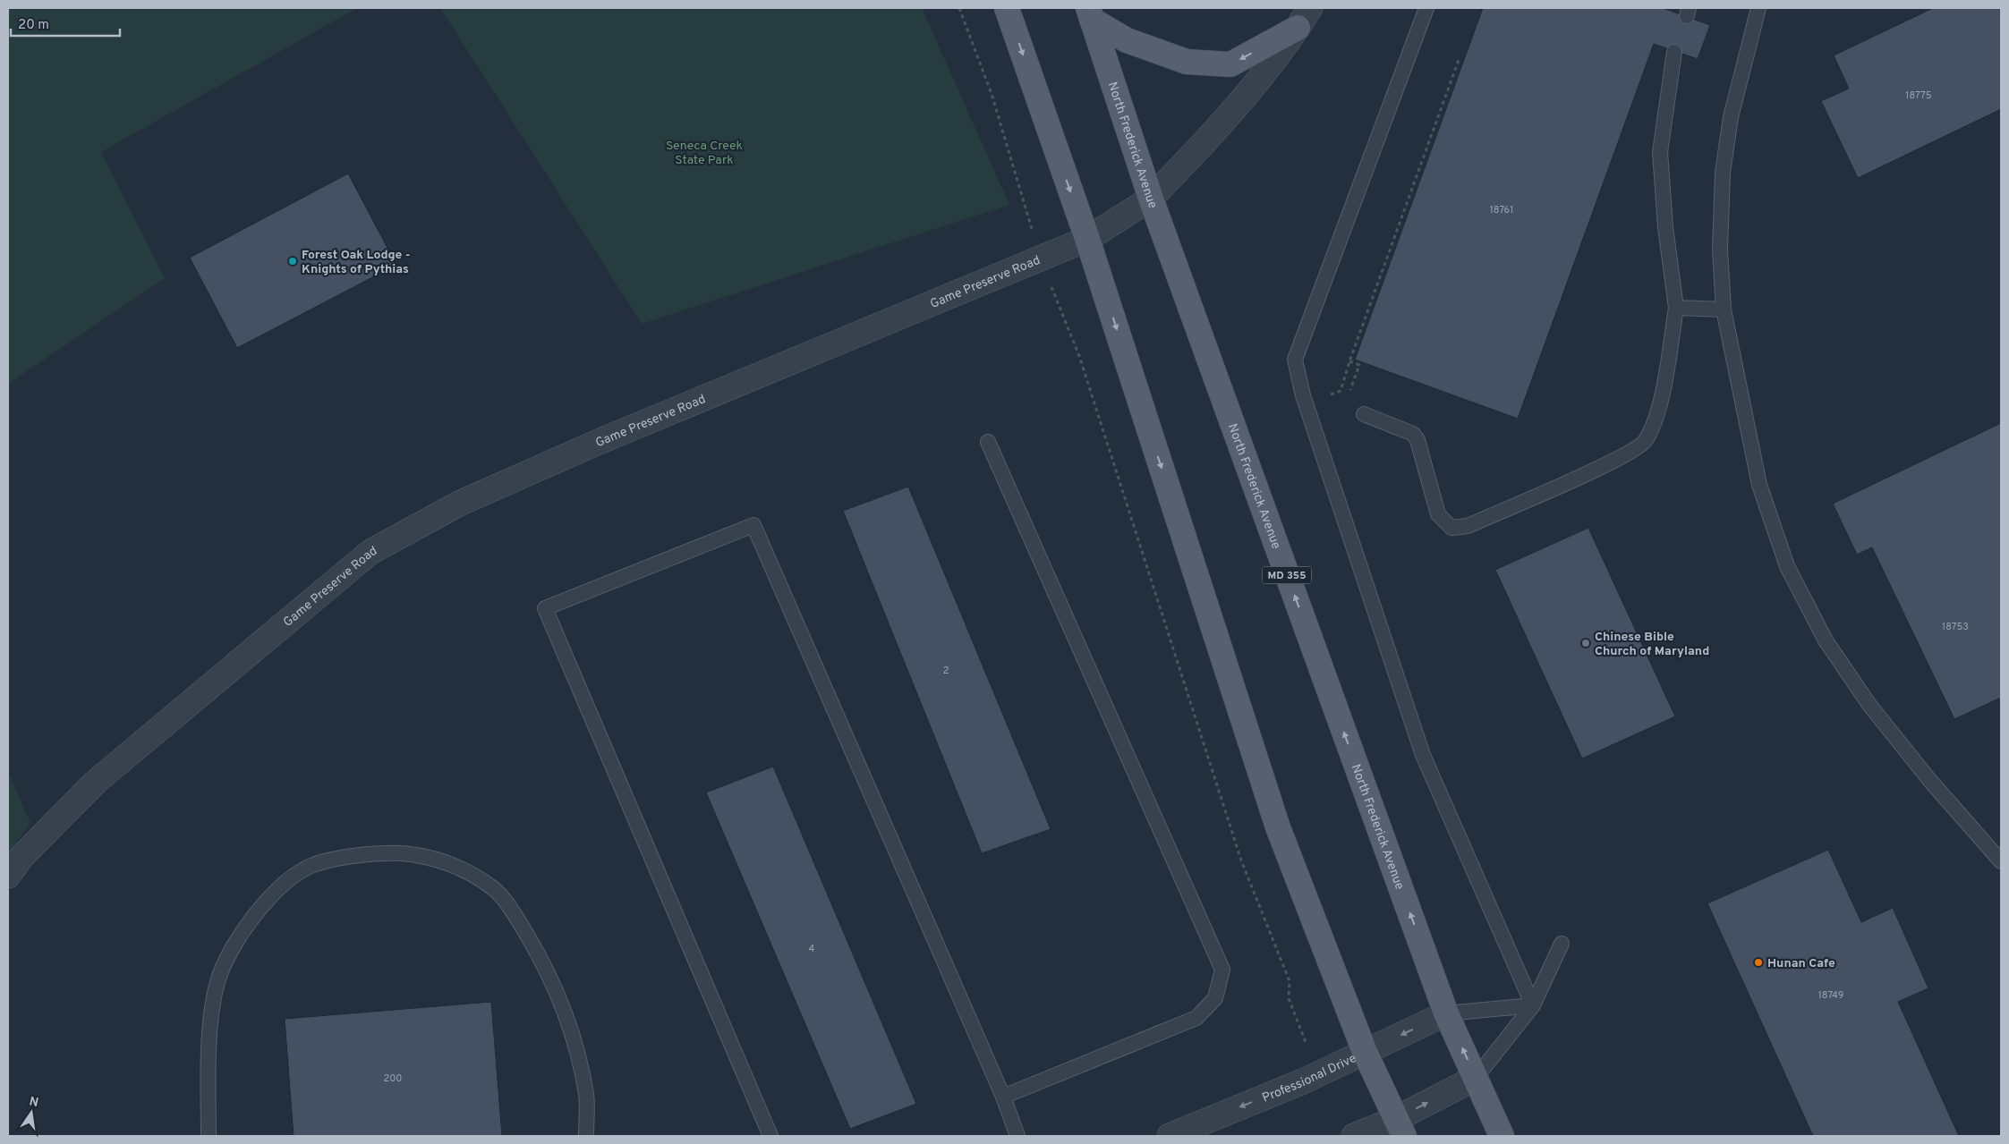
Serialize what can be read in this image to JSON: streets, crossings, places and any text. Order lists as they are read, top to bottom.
{
  "streets": {
    "main road": ["North Frederick Avenue", "MD 355"],
    "street": ["Game Preserve Road", "Professional Drive"]
  },
  "crossings": [
    ["North Frederick Avenue", "Game Preserve Road"],
    ["North Frederick Avenue", "Professional Drive"]
  ],
  "parks": ["Seneca Creek State Park"],
  "places": ["Forest Oak Lodge - Knights of Pythias", "Chinese Bible Church of Maryland", "Hunan Cafe"],
  "house_numbers": [
    "18775",
    "18761",
    "18753",
    "2",
    "4",
    "18749",
    "200"
  ],
  "scale_bar": "20 m",
  "north": "top"
}
